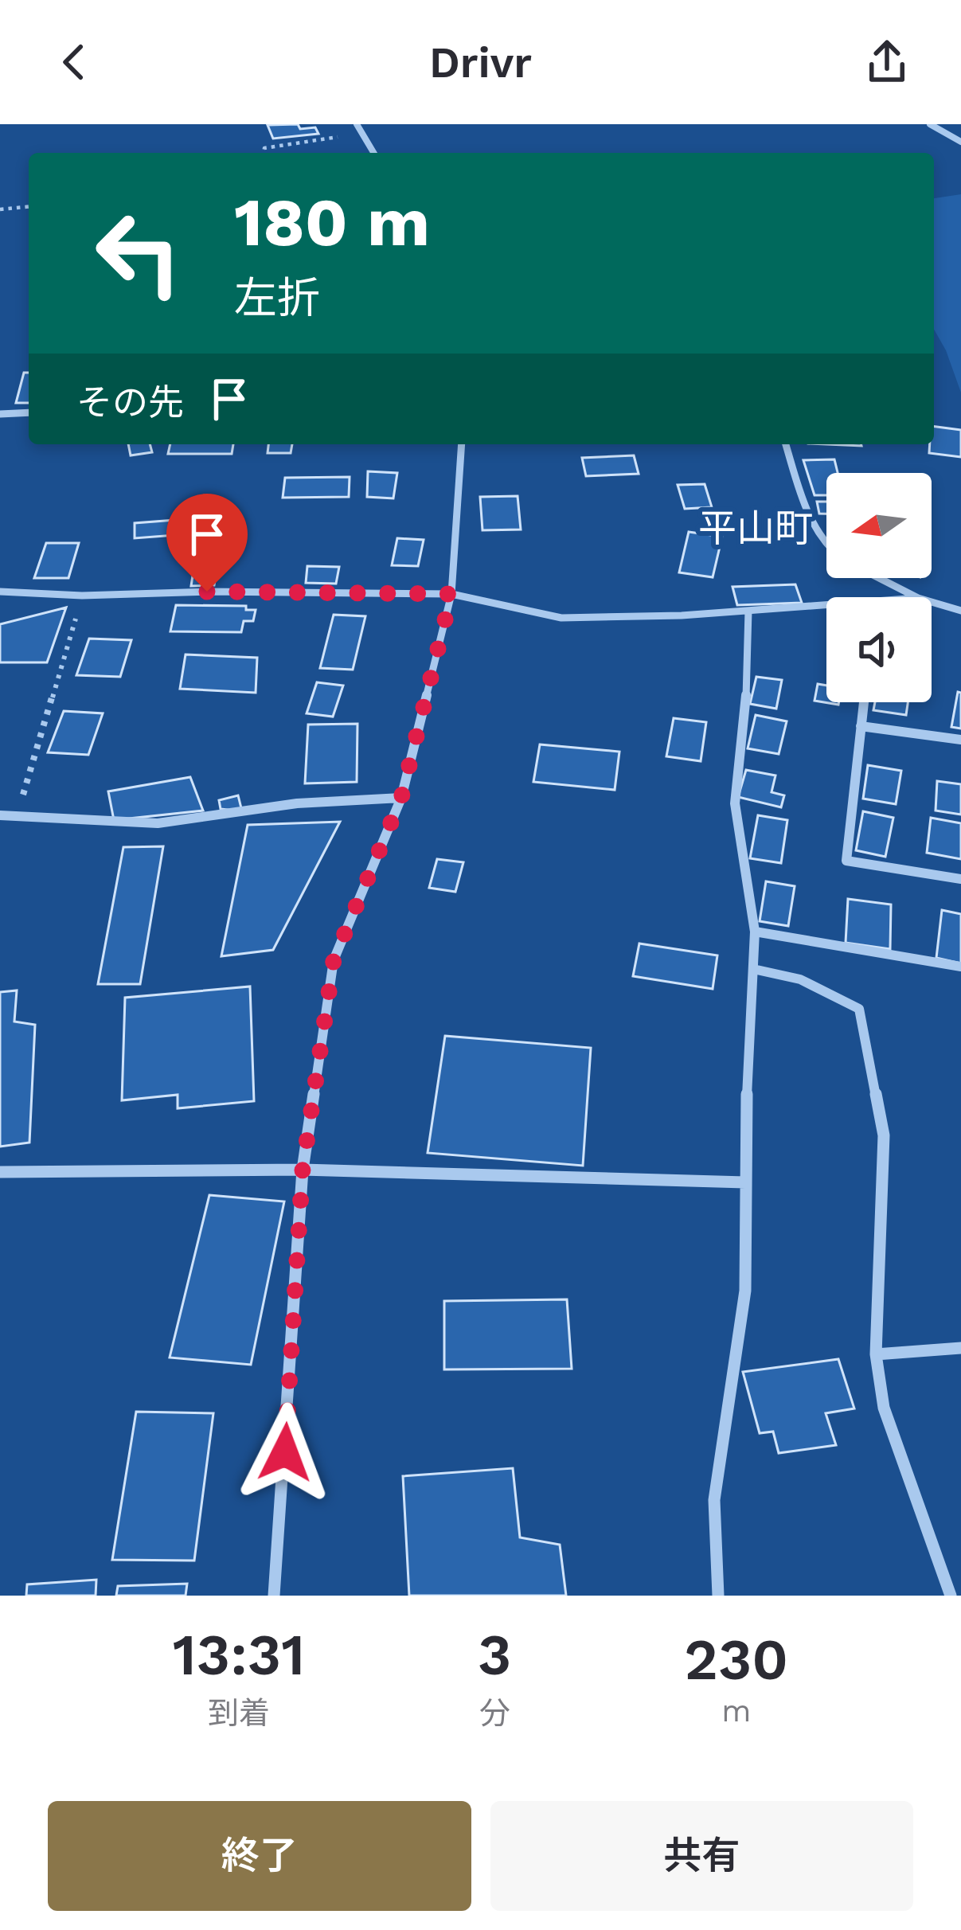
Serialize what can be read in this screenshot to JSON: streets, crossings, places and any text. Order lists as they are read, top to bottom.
{
  "districts": ["平山町"],
  "north": "left",
  "page": {
    "header": "Drivr",
    "turn": ["180 m", "左折"],
    "then": "その先",
    "eta": [
      "13:31",
      "到着",
      "3",
      "分",
      "230",
      "m"
    ],
    "buttons": ["終了", "共有"]
  }
}
